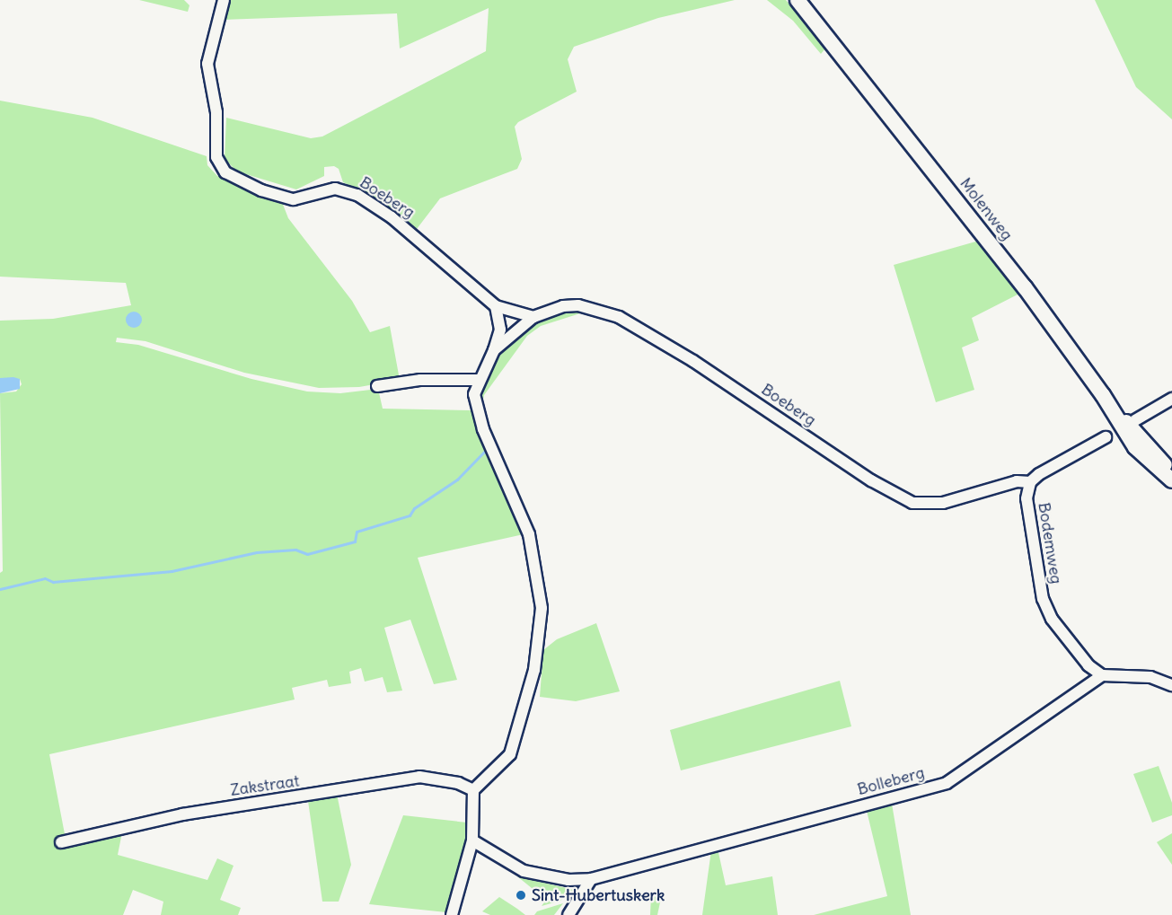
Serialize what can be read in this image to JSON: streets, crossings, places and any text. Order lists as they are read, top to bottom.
{
  "streets": {
    "main road": ["Molenweg"],
    "street": [
      "Boeberg",
      "Bodemweg",
      "Bolleberg",
      "Zakstraat"
    ]
  },
  "crossings": [
    ["Boeberg", "Bodemweg"],
    ["Boeberg", "Zakstraat"],
    ["Bodemweg", "Bolleberg"]
  ],
  "places": ["Sint-Hubertuskerk"]
}
